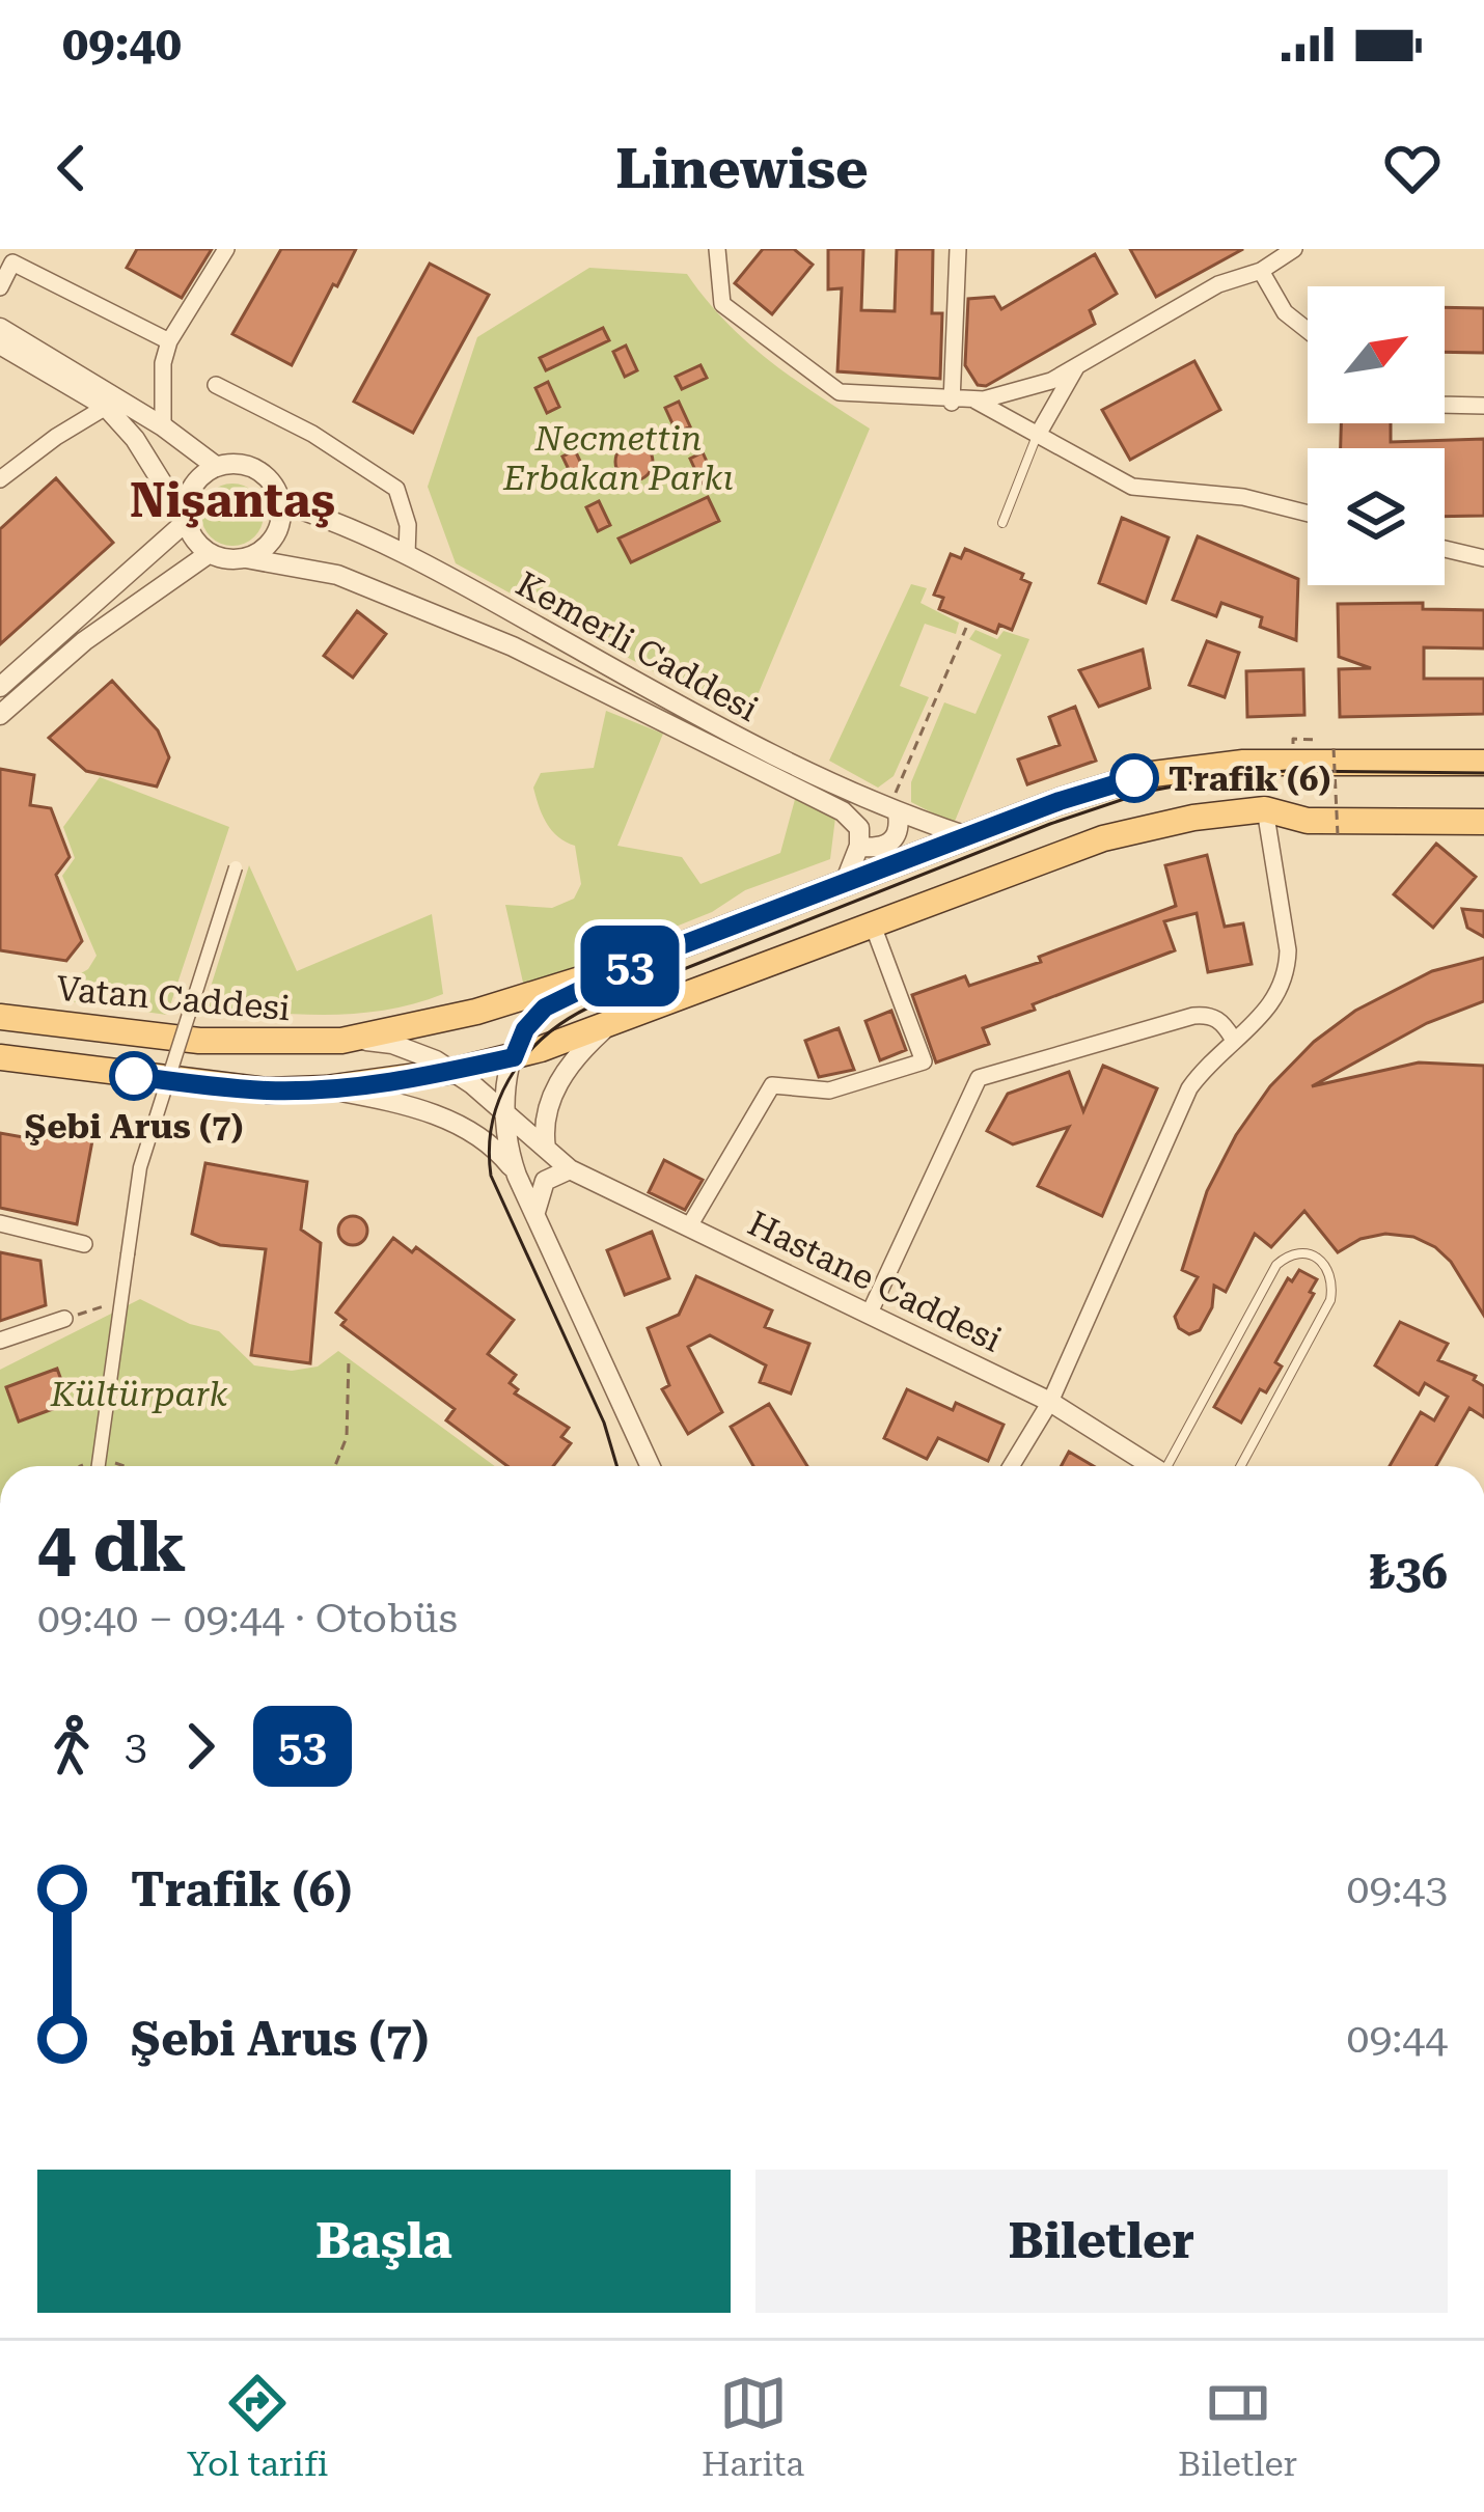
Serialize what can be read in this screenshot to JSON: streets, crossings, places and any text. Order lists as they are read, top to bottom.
{
  "streets": {
    "main road": ["Vatan Caddesi"],
    "street": ["Kemerli Caddesi", "Hastane Caddesi"]
  },
  "crossings": [
    ["Kemerli Caddesi", "Vatan Caddesi"],
    ["Vatan Caddesi", "Hastane Caddesi"]
  ],
  "districts": ["Nişantaş"],
  "parks": ["Necmettin Erbakan Parkı", "Kültürpark"],
  "places": ["Trafik (6)", "Şebi Arus (7)"],
  "lines": ["bus line 53"],
  "north": "top right",
  "page": {
    "status": "09:40",
    "header": "Linewise",
    "on_map": "53",
    "heading": ["4 dk", "09:40 – 09:44 · Otobüs", "₺36"],
    "legs": ["3", "53"],
    "list": [
      {
        "name": "Trafik (6)",
        "value": "09:43"
      },
      {
        "name": "Şebi Arus (7)",
        "value": "09:44"
      }
    ],
    "buttons": ["Başla", "Biletler"],
    "tabs": ["Yol tarifi", "Harita", "Biletler"]
  }
}
